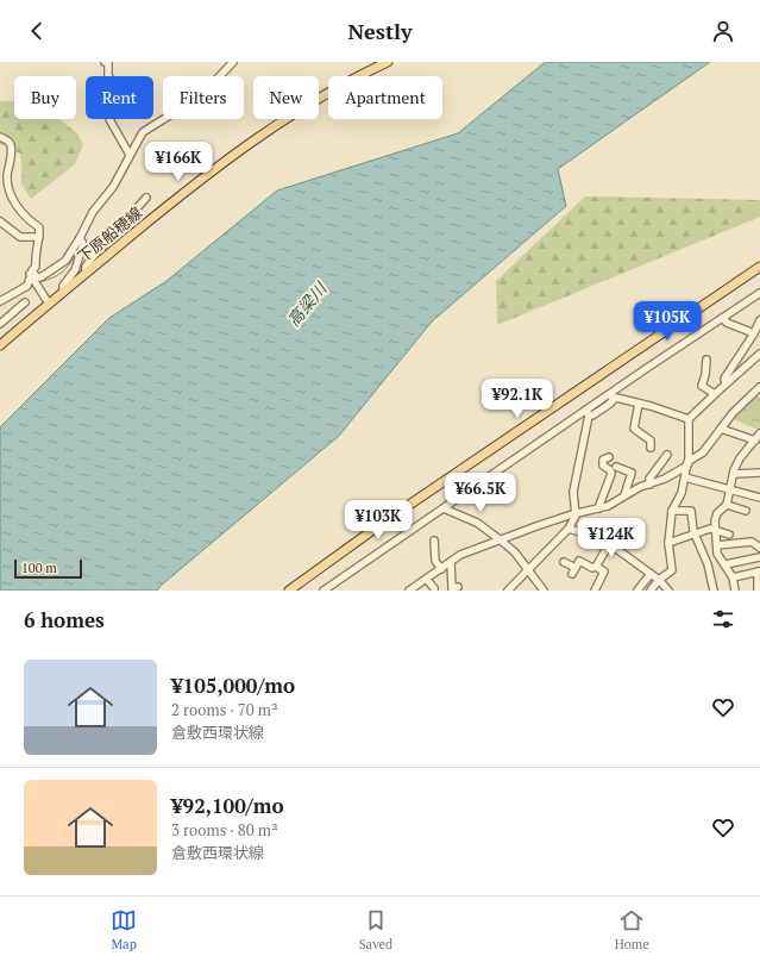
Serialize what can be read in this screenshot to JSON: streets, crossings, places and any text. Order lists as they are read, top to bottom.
{
  "streets": {
    "main road": ["下原船穂線"]
  },
  "water": ["高梁川"],
  "scale_bar": "100 m",
  "page": {
    "header": "Nestly",
    "chip": [
      "Buy",
      "Rent",
      "Filters",
      "New",
      "Apartment"
    ],
    "price": [
      "¥166K",
      "¥105K",
      "¥92.1K",
      "¥66.5K",
      "¥103K",
      "¥124K"
    ],
    "scale": "100 m",
    "heading": "6 homes",
    "list": [
      {
        "name": "¥105,000/mo",
        "note": "2 rooms · 70 m² · 倉敷西環状線"
      },
      {
        "name": "¥92,100/mo",
        "note": "3 rooms · 80 m² · 倉敷西環状線"
      }
    ],
    "tabs": ["Map", "Saved", "Home"]
  }
}
